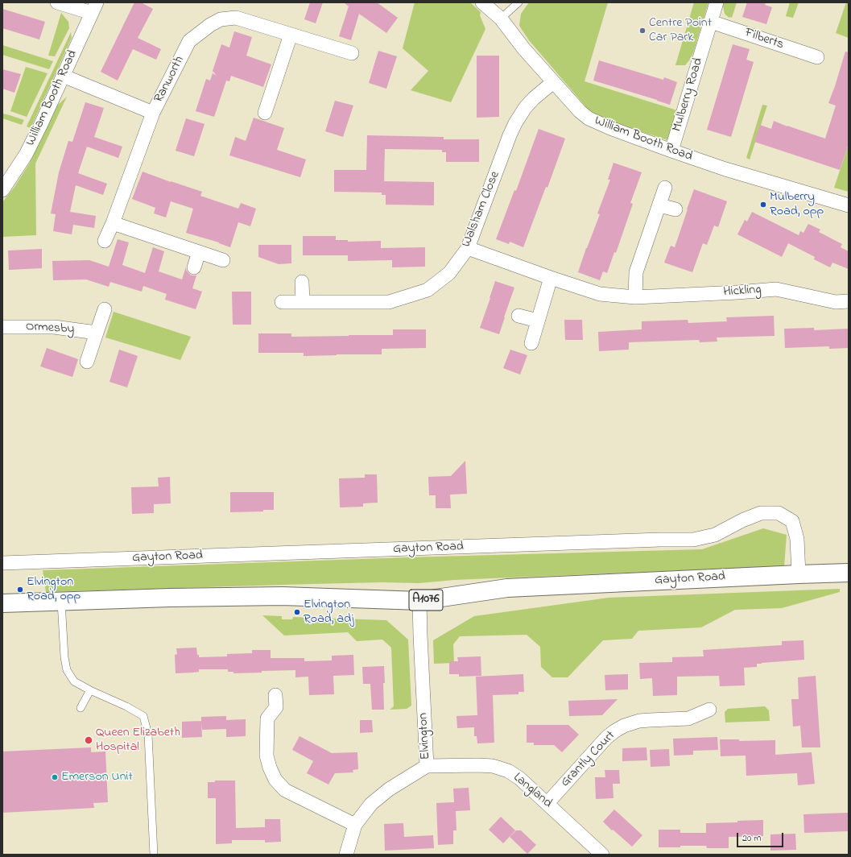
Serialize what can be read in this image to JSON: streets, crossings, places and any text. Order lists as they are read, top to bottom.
{
  "streets": {
    "main road": ["Gayton Road", "A1076"],
    "street": [
      "Filberts",
      "Ranworth",
      "Mulberry Road",
      "William Booth Road",
      "Walsham Close",
      "Hickling",
      "Ormesby",
      "Elvington",
      "Grantly Court",
      "Langland"
    ]
  },
  "crossings": [
    ["Filberts", "Mulberry Road"],
    ["Mulberry Road", "William Booth Road"],
    ["William Booth Road", "Walsham Close"],
    ["Walsham Close", "Hickling"],
    ["Gayton Road", "Elvington"],
    ["Elvington", "Langland"],
    ["Grantly Court", "Langland"]
  ],
  "places": [
    "Centre Point Car Park",
    "Mulberry Road, opp",
    "Elvington Road, opp",
    "Elvington Road, adj",
    "Queen Elizabeth Hospital",
    "Emerson Unit"
  ],
  "scale_bar": "20 m"
}
